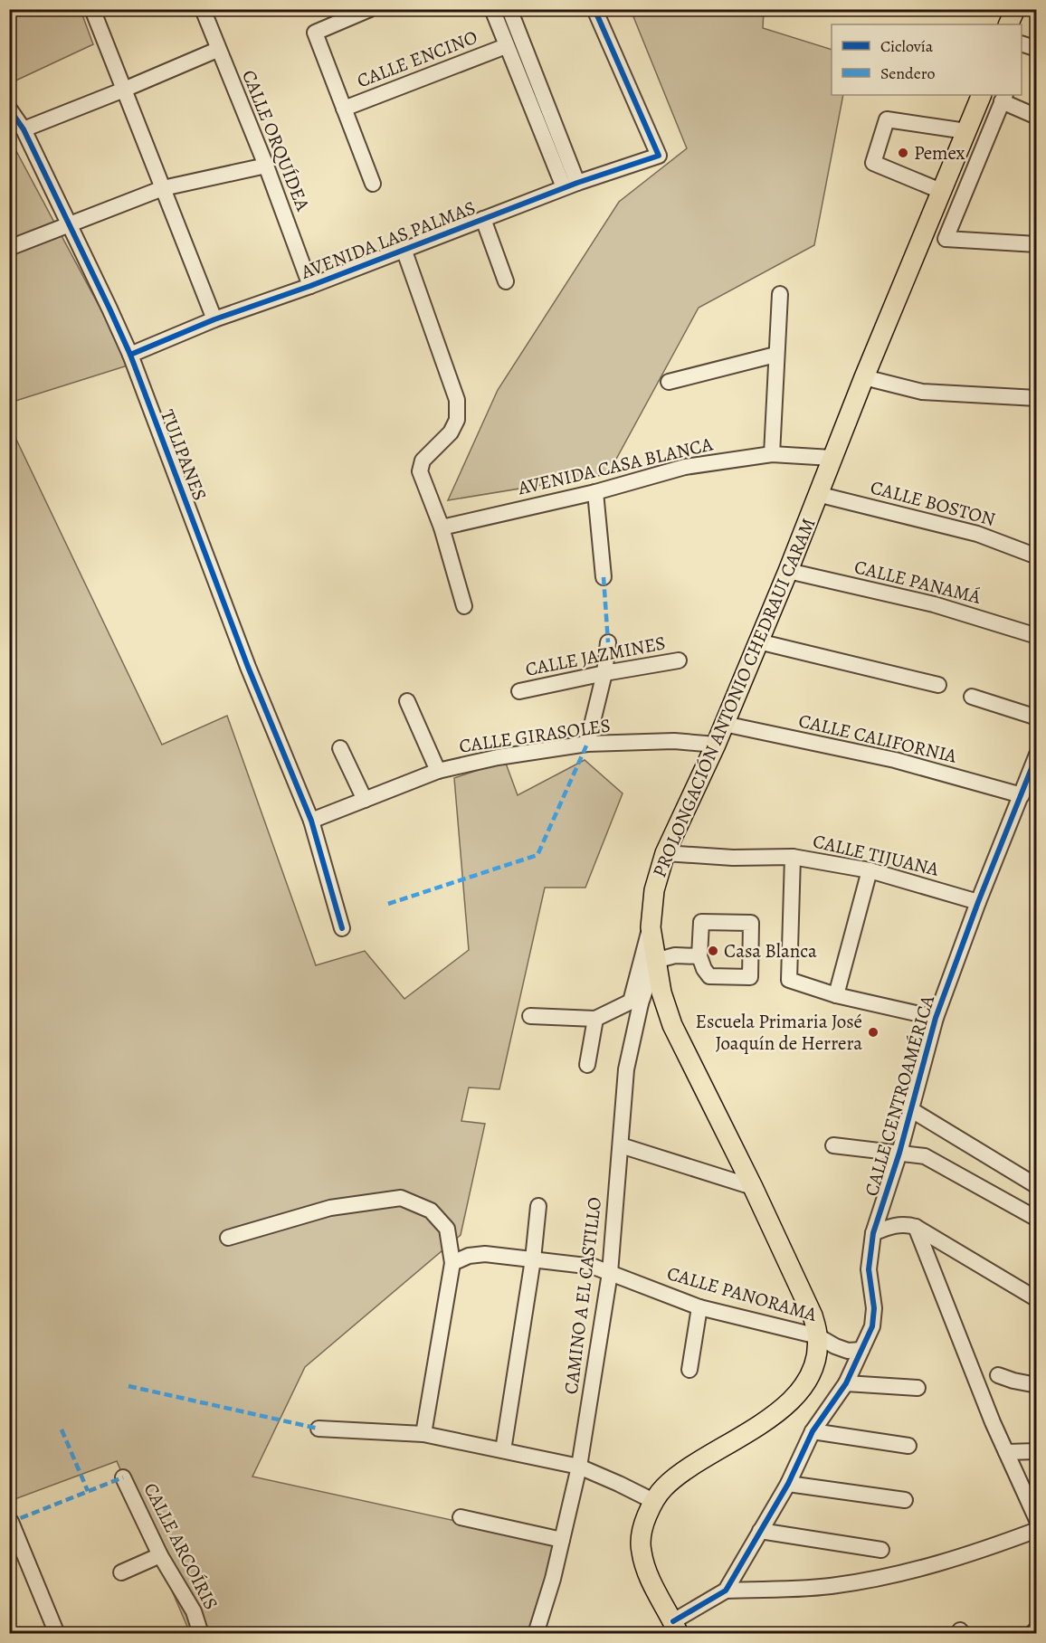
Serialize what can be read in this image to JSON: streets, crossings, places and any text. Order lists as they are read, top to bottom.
{
  "streets": {
    "main road": ["PROLONGACIÓN ANTONIO CHEDRAUI CARAM"],
    "street": [
      "CALLE ENCINO",
      "CALLE ORQUÍDEA",
      "AVENIDA LAS PALMAS",
      "TULIPANES",
      "AVENIDA CASA BLANCA",
      "CALLE BOSTON",
      "CALLE PANAMÁ",
      "CALLE JAZMINES",
      "CALLE GIRASOLES",
      "CALLE CALIFORNIA",
      "CALLE TIJUANA",
      "CALLE CENTROAMÉRICA",
      "CALLE PANORAMA",
      "CAMINO A EL CASTILLO",
      "CALLE ARCOÍRIS"
    ]
  },
  "crossings": [
    ["CALLE ORQUÍDEA", "AVENIDA LAS PALMAS"],
    ["AVENIDA LAS PALMAS", "TULIPANES"],
    ["TULIPANES", "CALLE GIRASOLES"],
    ["AVENIDA CASA BLANCA", "PROLONGACIÓN ANTONIO CHEDRAUI CARAM"],
    ["CALLE BOSTON", "PROLONGACIÓN ANTONIO CHEDRAUI CARAM"],
    ["CALLE PANAMÁ", "PROLONGACIÓN ANTONIO CHEDRAUI CARAM"],
    ["PROLONGACIÓN ANTONIO CHEDRAUI CARAM", "CALLE GIRASOLES"],
    ["PROLONGACIÓN ANTONIO CHEDRAUI CARAM", "CALLE CALIFORNIA"],
    ["PROLONGACIÓN ANTONIO CHEDRAUI CARAM", "CALLE TIJUANA"],
    ["PROLONGACIÓN ANTONIO CHEDRAUI CARAM", "CALLE PANORAMA"],
    ["PROLONGACIÓN ANTONIO CHEDRAUI CARAM", "CAMINO A EL CASTILLO"],
    ["CALLE CALIFORNIA", "CALLE CENTROAMÉRICA"],
    ["CALLE TIJUANA", "CALLE CENTROAMÉRICA"],
    ["CALLE CENTROAMÉRICA", "CALLE PANORAMA"],
    ["CALLE PANORAMA", "CAMINO A EL CASTILLO"]
  ],
  "places": ["Pemex", "Casa Blanca", "Escuela Primaria José Joaquín de Herrera"],
  "legend": ["Ciclovía", "Sendero"]
}
